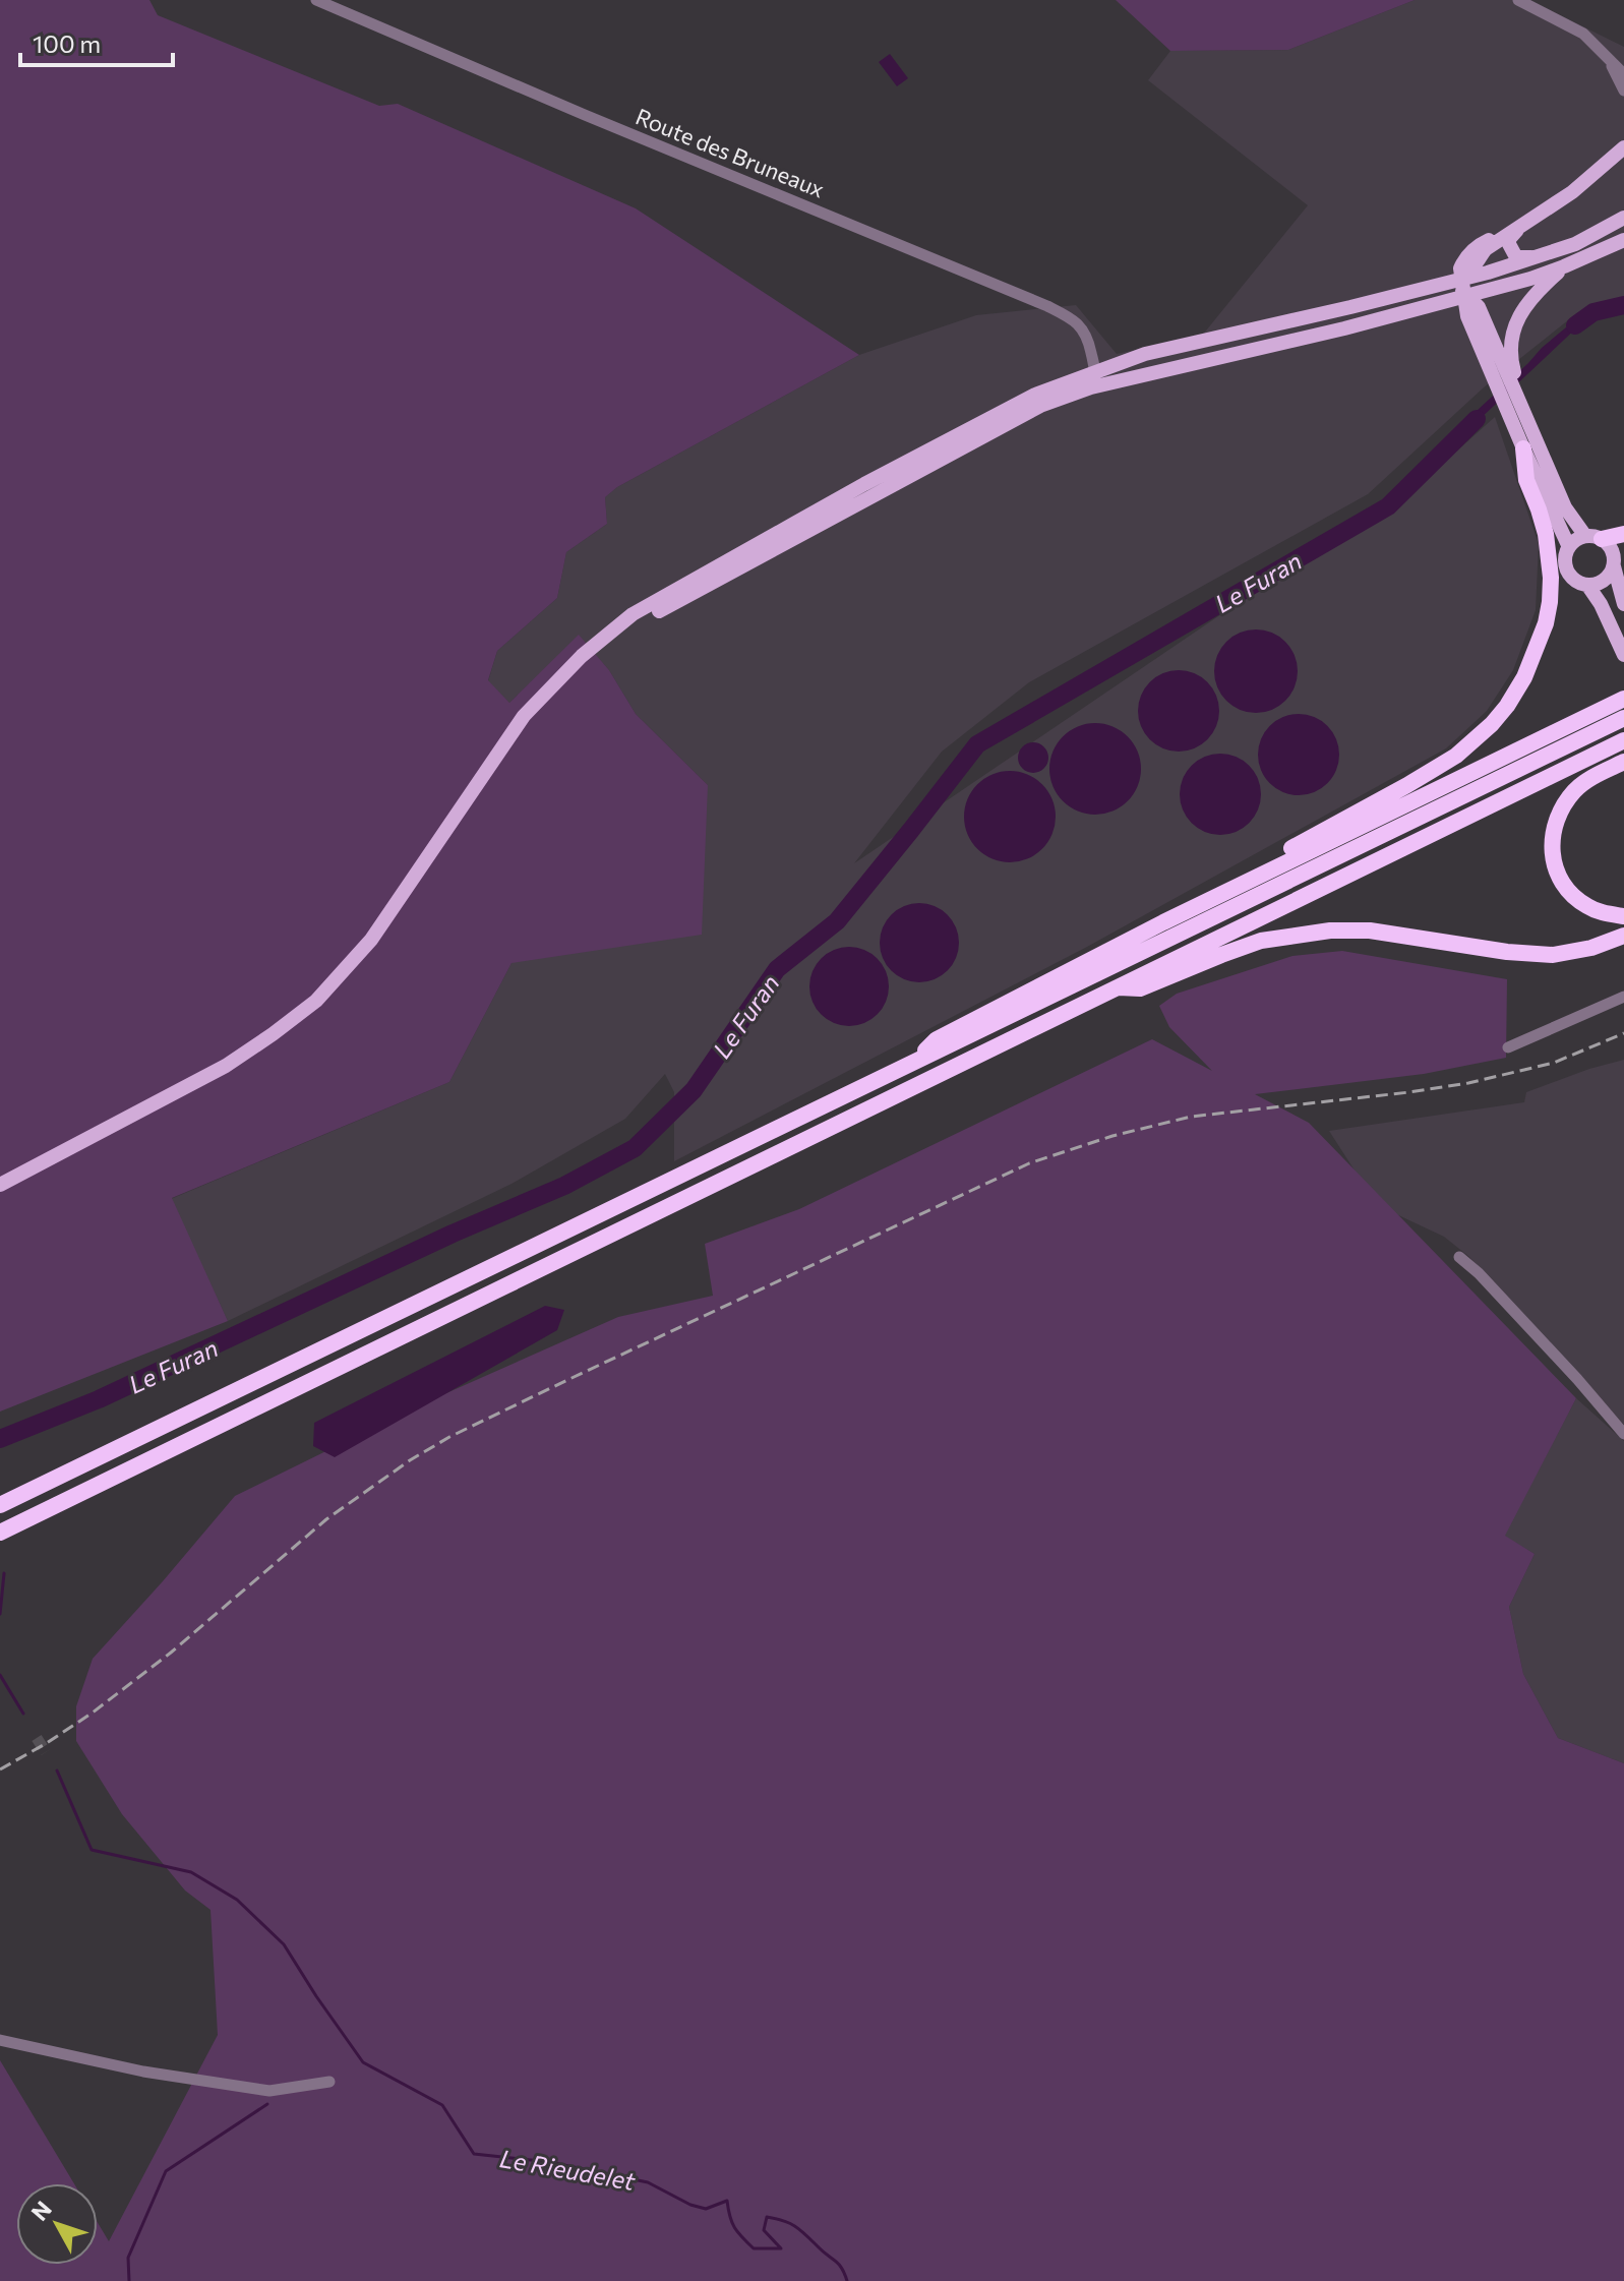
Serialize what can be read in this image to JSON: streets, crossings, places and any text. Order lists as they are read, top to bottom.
{
  "streets": {
    "street": ["Route des Bruneaux"]
  },
  "water": ["Le Furan", "Le Rieudelet"],
  "scale_bar": "100 m",
  "north": "top left"
}
